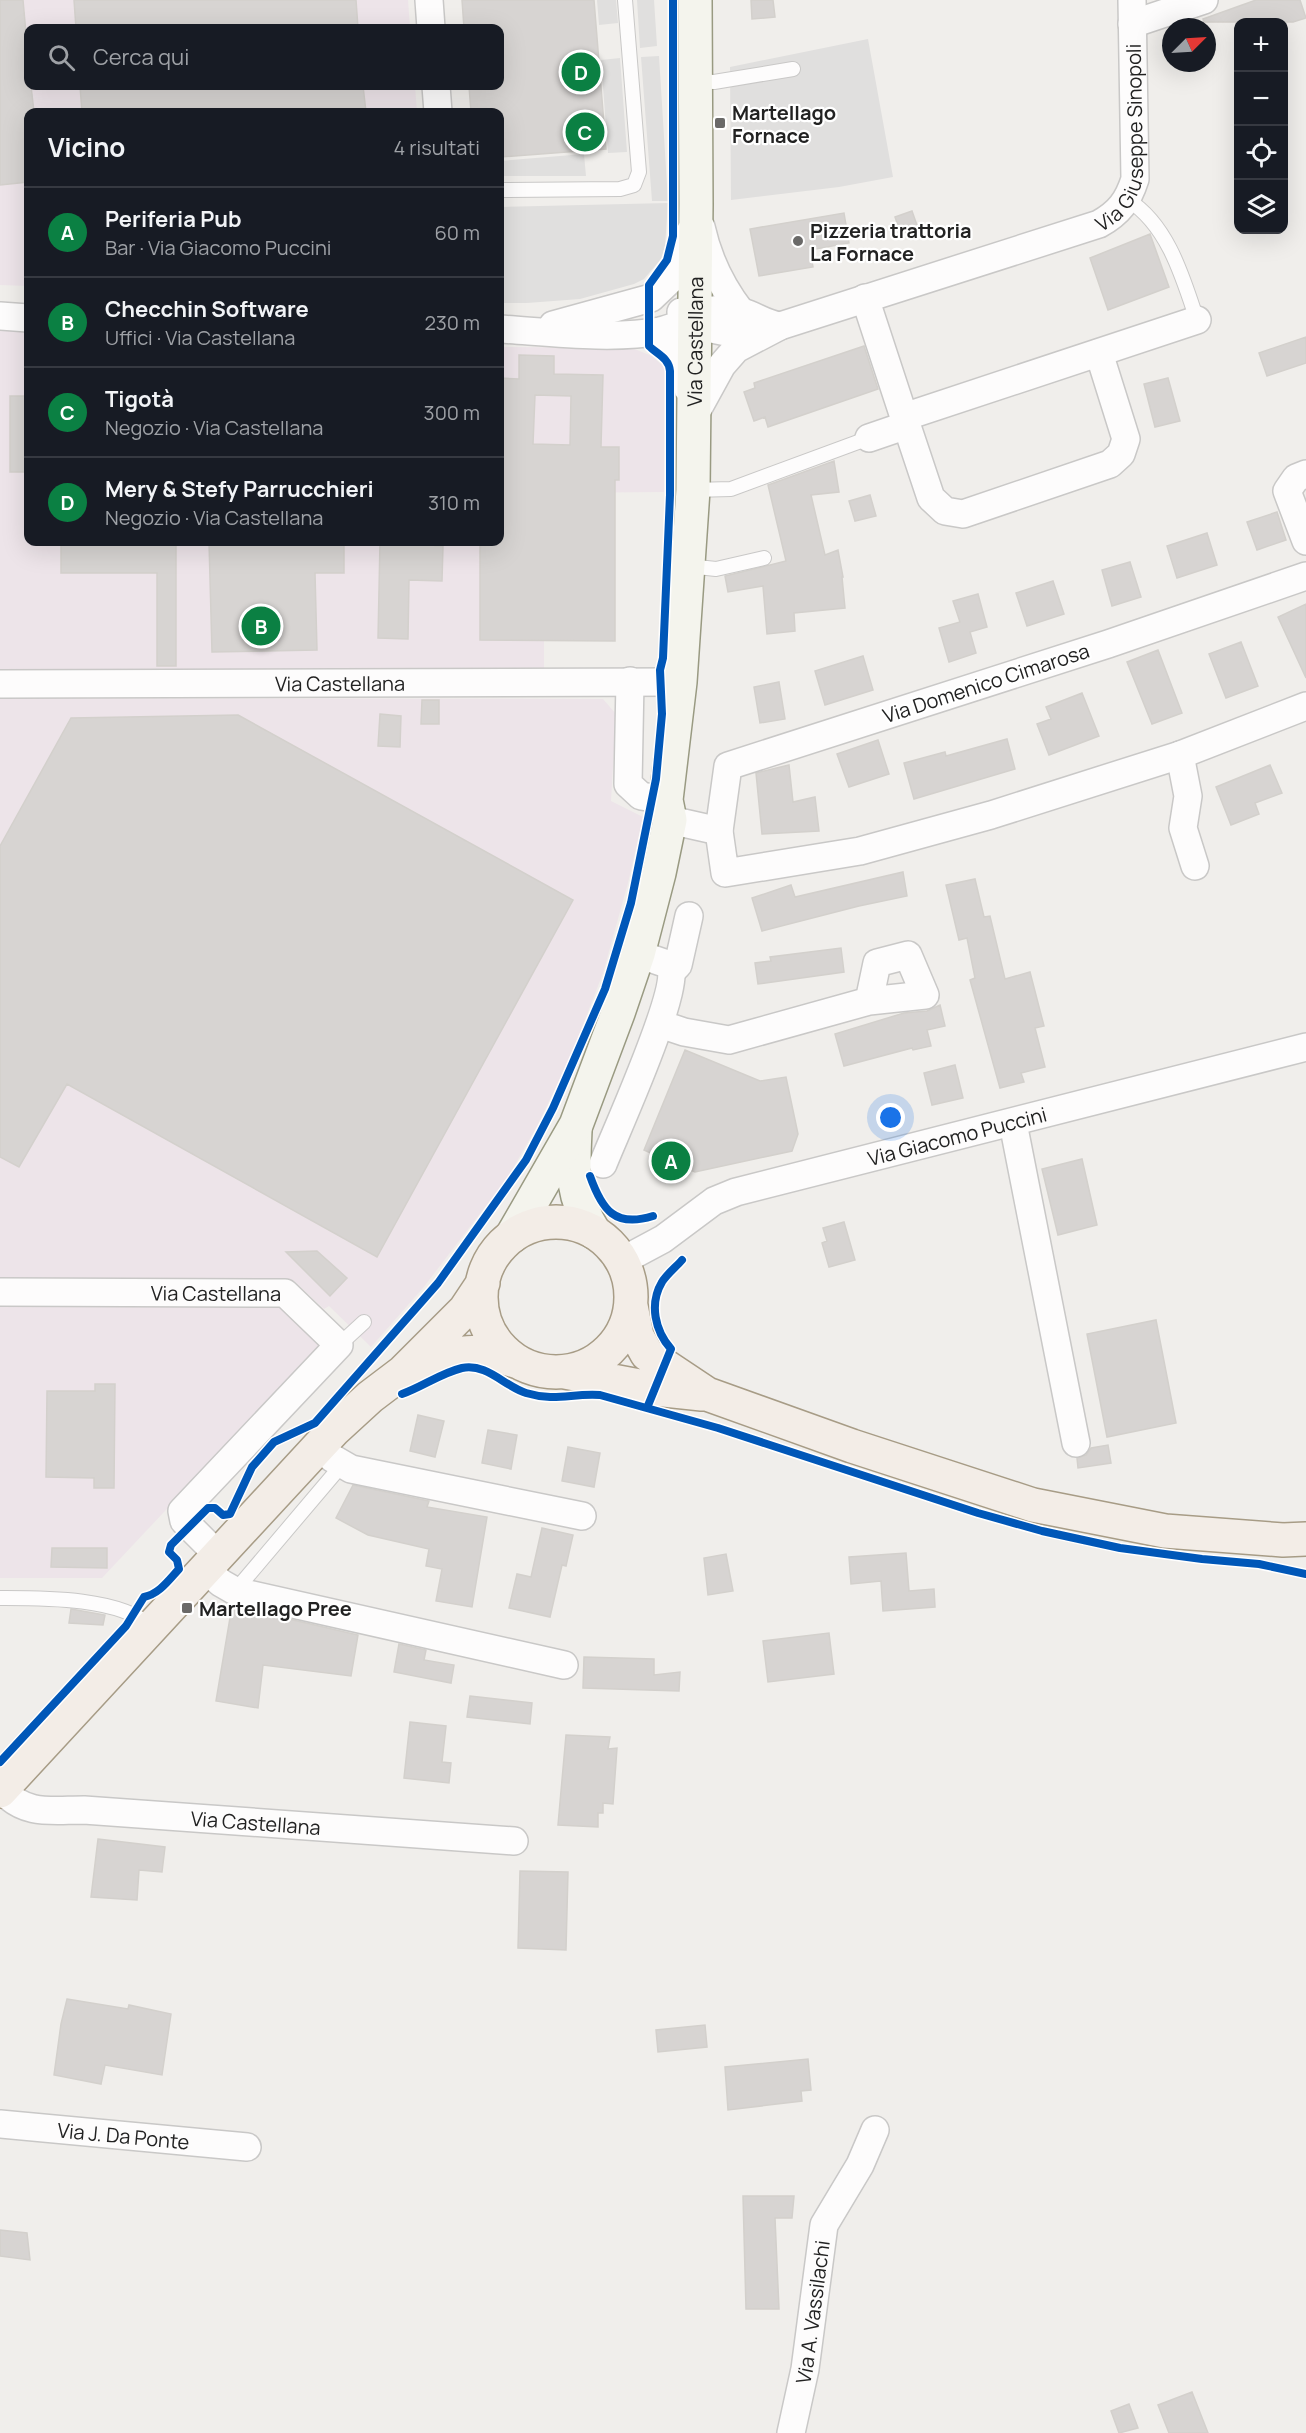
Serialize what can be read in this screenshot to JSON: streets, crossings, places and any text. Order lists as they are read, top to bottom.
{
  "streets": {
    "main road": ["Via Castellana"],
    "street": [
      "Via Giuseppe Sinopoli",
      "Via Domenico Cimarosa",
      "Via Giacomo Puccini",
      "Via J. Da Ponte",
      "Via A. Vassilachi"
    ]
  },
  "crossings": [
    ["Via Giuseppe Sinopoli", "Via Castellana"],
    ["Via Castellana", "Via Giacomo Puccini"]
  ],
  "places": {
    "transit": ["Martellago Fornace", "Martellago Pree"],
    "other": ["Pizzeria trattoria La Fornace"]
  },
  "north": "top right",
  "page": {
    "map_buttons": ["+", "−"],
    "search": "Cerca qui",
    "pins": [
      "D",
      "C",
      "B",
      "A"
    ],
    "heading": ["Vicino", "4 risultati"],
    "list": [
      {
        "mark": "A",
        "name": "Periferia Pub",
        "note": "Bar · Via Giacomo Puccini",
        "value": "60 m"
      },
      {
        "mark": "B",
        "name": "Checchin Software",
        "note": "Uffici · Via Castellana",
        "value": "230 m"
      },
      {
        "mark": "C",
        "name": "Tigotà",
        "note": "Negozio · Via Castellana",
        "value": "300 m"
      },
      {
        "mark": "D",
        "name": "Mery & Stefy Parrucchieri",
        "note": "Negozio · Via Castellana",
        "value": "310 m"
      }
    ]
  }
}
